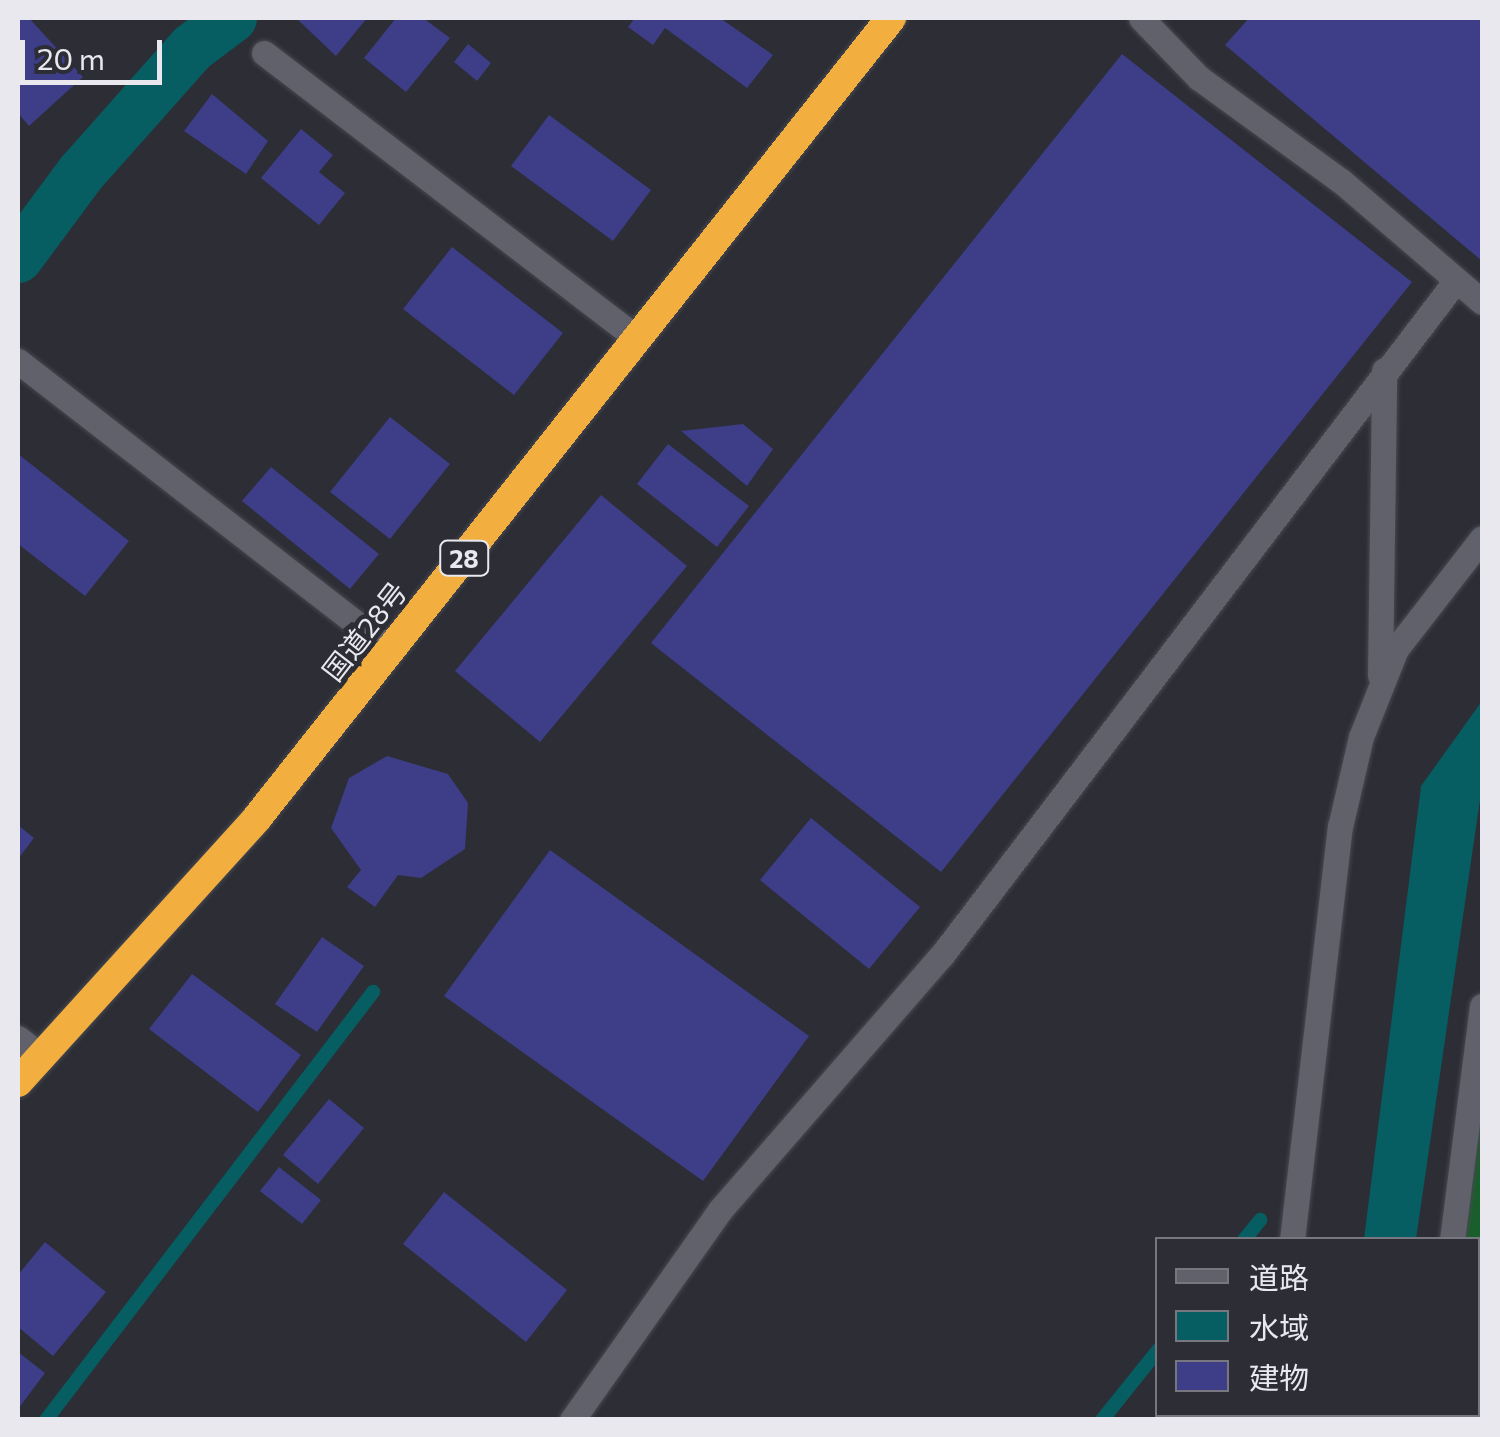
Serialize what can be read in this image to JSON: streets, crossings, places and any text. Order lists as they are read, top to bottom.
{
  "streets": {
    "highway": ["28", "国道28号"]
  },
  "legend": ["道路", "水域", "建物"],
  "scale_bar": "20 m"
}
